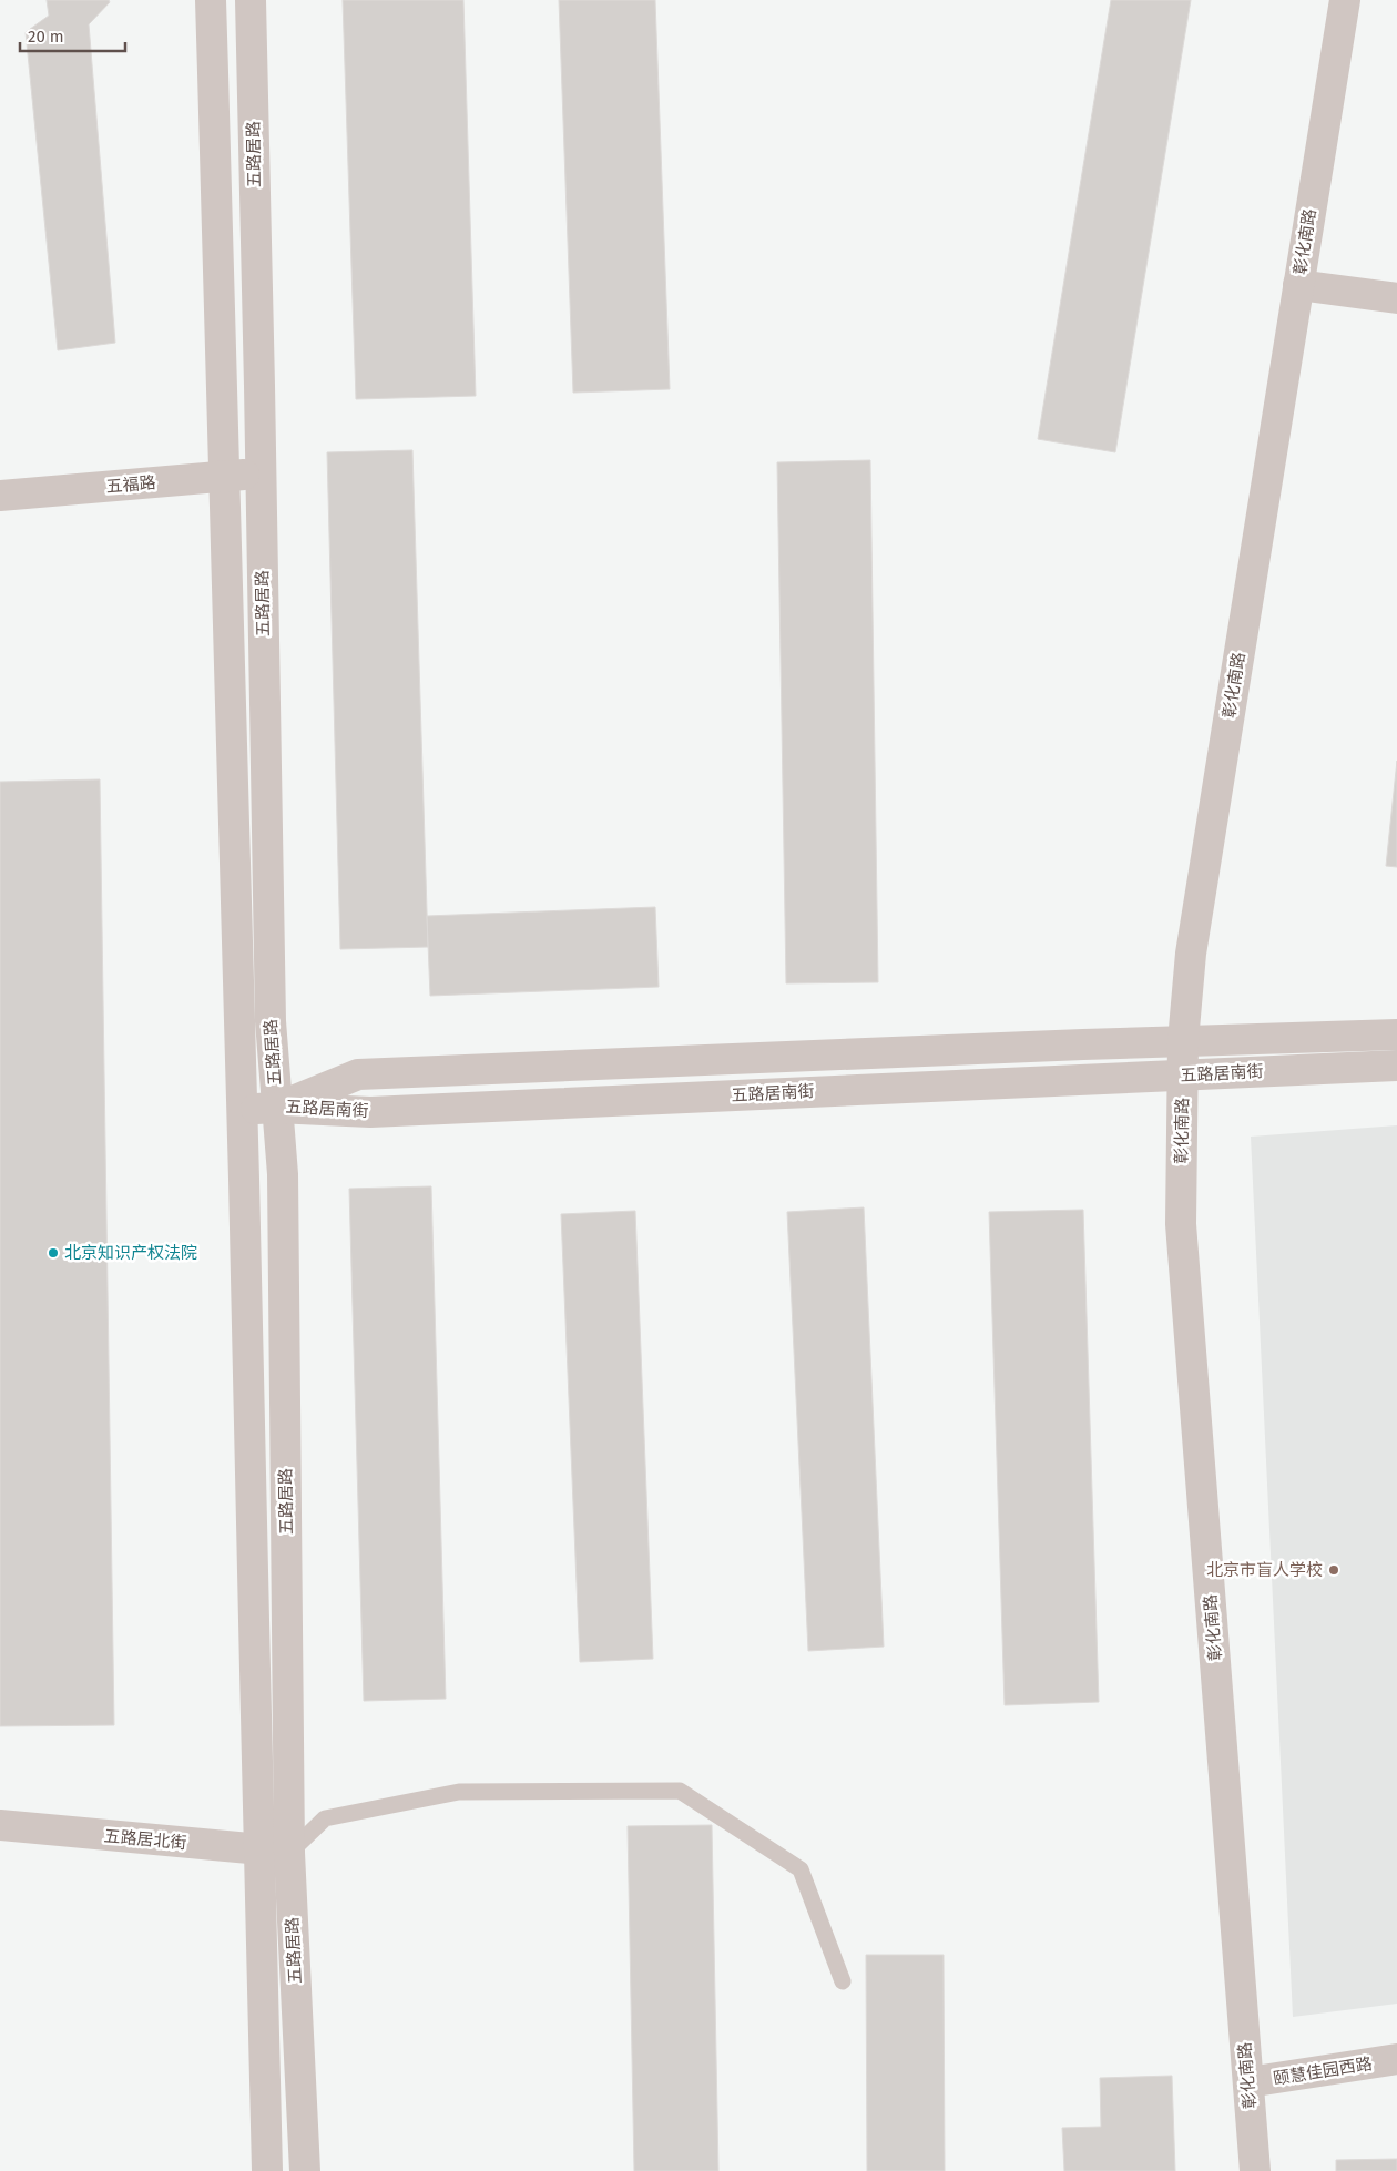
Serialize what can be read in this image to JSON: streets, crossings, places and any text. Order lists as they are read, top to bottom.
{
  "streets": {
    "street": [
      "五路居路",
      "彰化南路",
      "五福路",
      "五路居南街",
      "五路居北街",
      "颐慧佳园西路"
    ]
  },
  "crossings": [
    ["五路居路", "五福路"],
    ["五路居路", "五路居南街"],
    ["五路居路", "五路居北街"],
    ["彰化南路", "五路居南街"]
  ],
  "places": ["北京知识产权法院", "北京市盲人学校"],
  "scale_bar": "20 m"
}
